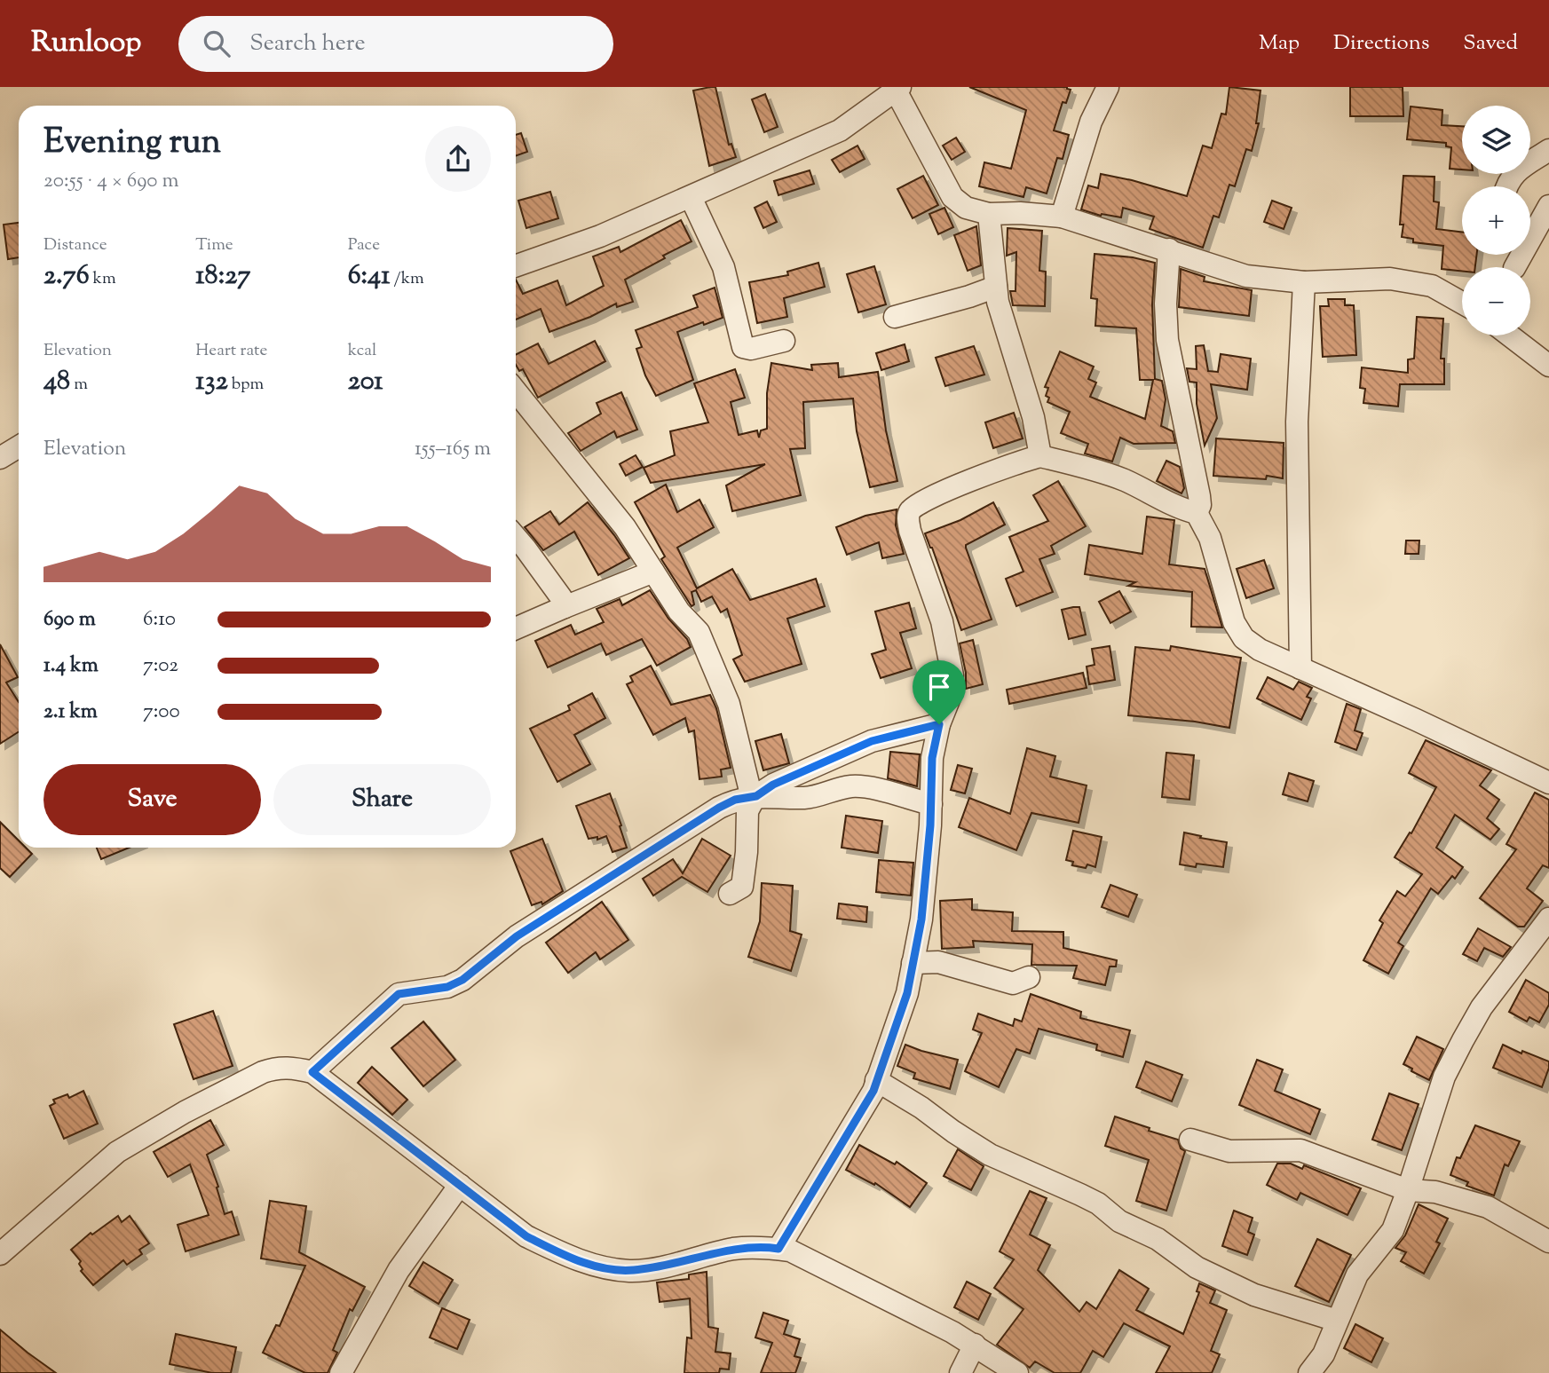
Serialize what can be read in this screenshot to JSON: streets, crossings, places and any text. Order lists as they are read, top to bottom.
{
  "page": {
    "header": "Runloop",
    "search": "Search here",
    "nav": ["Map", "Directions", "Saved"],
    "map_buttons": ["+", "−"],
    "heading": ["Evening run", "20:55 · 4 × 690 m"],
    "stats": [
      ["Distance", "2.76 km"],
      ["Time", "18:27"],
      ["Pace", "6:41 /km"],
      ["Elevation", "48 m"],
      ["Heart rate", "132 bpm"],
      ["kcal", "201"]
    ],
    "chart": ["Elevation", "155–165 m"],
    "list": [
      {
        "name": "690 m",
        "note": "6:10"
      },
      {
        "name": "1.4 km",
        "note": "7:02"
      },
      {
        "name": "2.1 km",
        "note": "7:00"
      }
    ],
    "buttons": ["Save", "Share"]
  }
}
